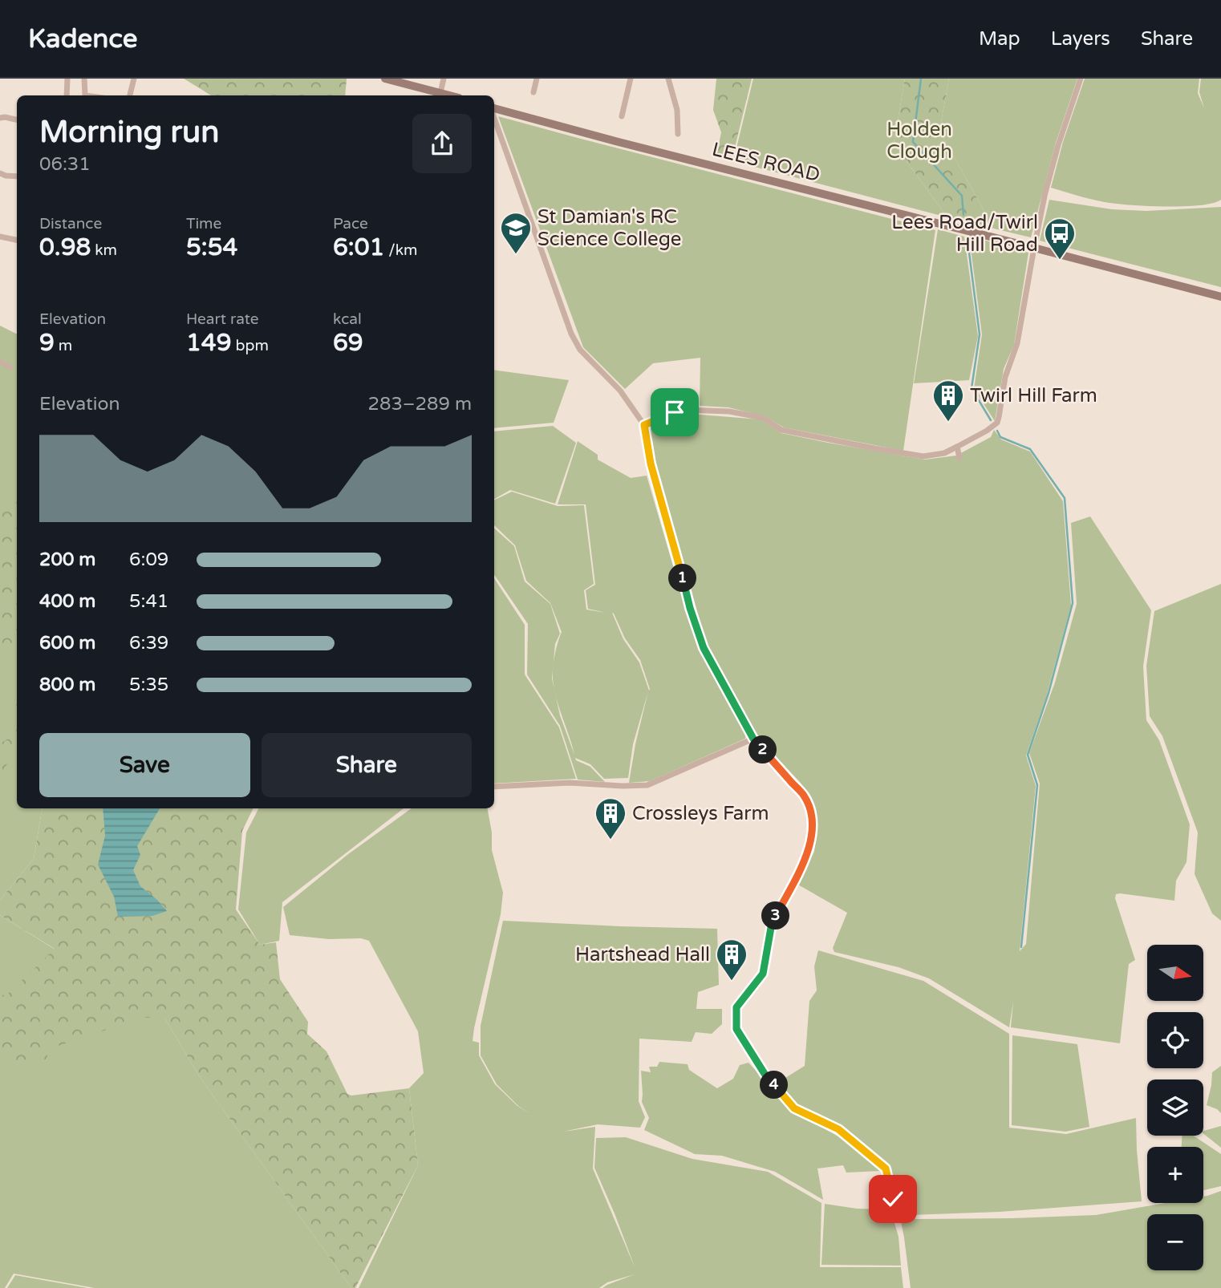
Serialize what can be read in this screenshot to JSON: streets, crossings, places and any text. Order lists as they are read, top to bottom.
{
  "streets": {
    "main road": ["LEES ROAD"]
  },
  "parks": ["Holden Clough"],
  "places": {
    "school or university": ["St Damian's RC Science College"],
    "bus stop": ["Lees Road/Twirl Hill Road"],
    "building": ["Twirl Hill Farm", "Crossleys Farm", "Hartshead Hall"]
  },
  "north": "right",
  "page": {
    "header": "Kadence",
    "nav": ["Map", "Layers", "Share"],
    "heading": ["Morning run", "06:31"],
    "stats": [
      ["Distance", "0.98 km"],
      ["Time", "5:54"],
      ["Pace", "6:01 /km"],
      ["Elevation", "9 m"],
      ["Heart rate", "149 bpm"],
      ["kcal", "69"]
    ],
    "chart": ["Elevation", "283–289 m"],
    "list": [
      {
        "name": "200 m",
        "note": "6:09"
      },
      {
        "name": "400 m",
        "note": "5:41"
      },
      {
        "name": "600 m",
        "note": "6:39"
      },
      {
        "name": "800 m",
        "note": "5:35"
      }
    ],
    "pins": [
      "1",
      "2",
      "3",
      "4"
    ],
    "buttons": ["Save", "Share"],
    "map_buttons": ["+", "−"]
  }
}
